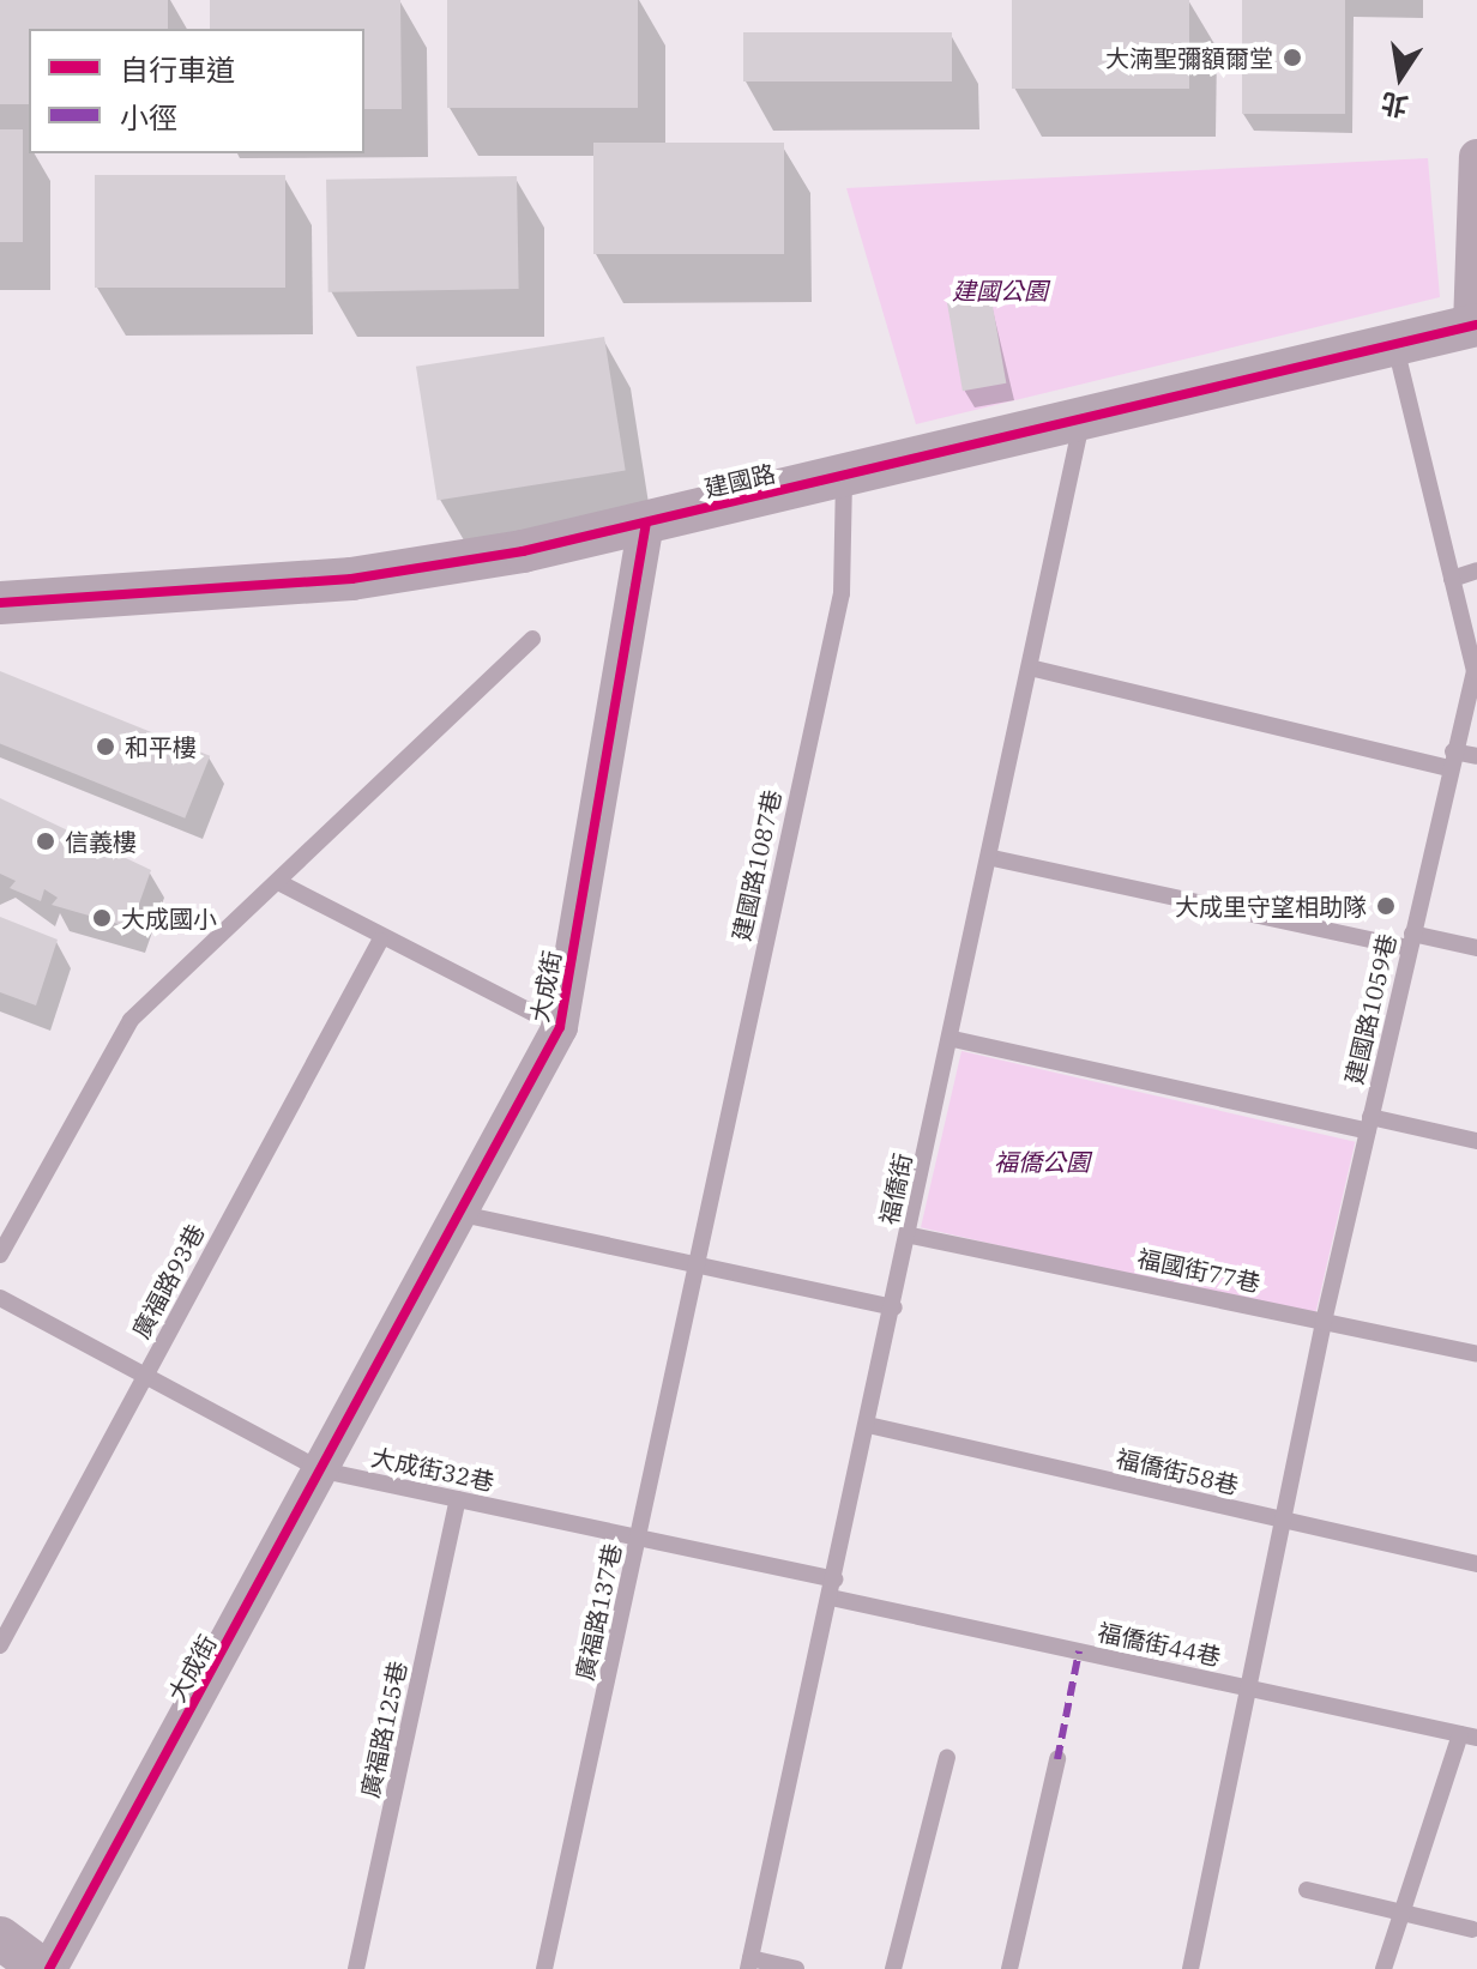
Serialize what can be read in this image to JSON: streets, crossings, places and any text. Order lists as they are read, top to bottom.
{
  "streets": {
    "street": ["建國路", "大成街"],
    "lane": [
      "建國路1087巷",
      "建國路1059巷",
      "福僑街",
      "福國街77巷",
      "廣福路93巷",
      "大成街32巷",
      "福僑街58巷",
      "廣福路137巷",
      "福僑街44巷",
      "廣福路125巷"
    ]
  },
  "crossings": [
    ["建國路", "建國路1087巷"],
    ["建國路", "大成街"],
    ["建國路", "建國路1059巷"],
    ["建國路", "福僑街"],
    ["建國路1087巷", "廣福路137巷"],
    ["大成街", "大成街32巷"],
    ["建國路1059巷", "福國街77巷"],
    ["建國路1059巷", "福僑街58巷"],
    ["建國路1059巷", "福僑街44巷"],
    ["福僑街", "福國街77巷"],
    ["福僑街", "大成街32巷"],
    ["福僑街", "福僑街58巷"],
    ["福僑街", "福僑街44巷"],
    ["廣福路93巷", "大成街32巷"],
    ["大成街32巷", "廣福路137巷"],
    ["大成街32巷", "福僑街44巷"],
    ["大成街32巷", "廣福路125巷"]
  ],
  "parks": ["建國公園", "福僑公園"],
  "places": [
    "大湳聖彌額爾堂",
    "和平樓",
    "信義樓",
    "大成里守望相助隊",
    "大成國小"
  ],
  "legend": ["自行車道", "小徑"],
  "north": "bottom"
}
